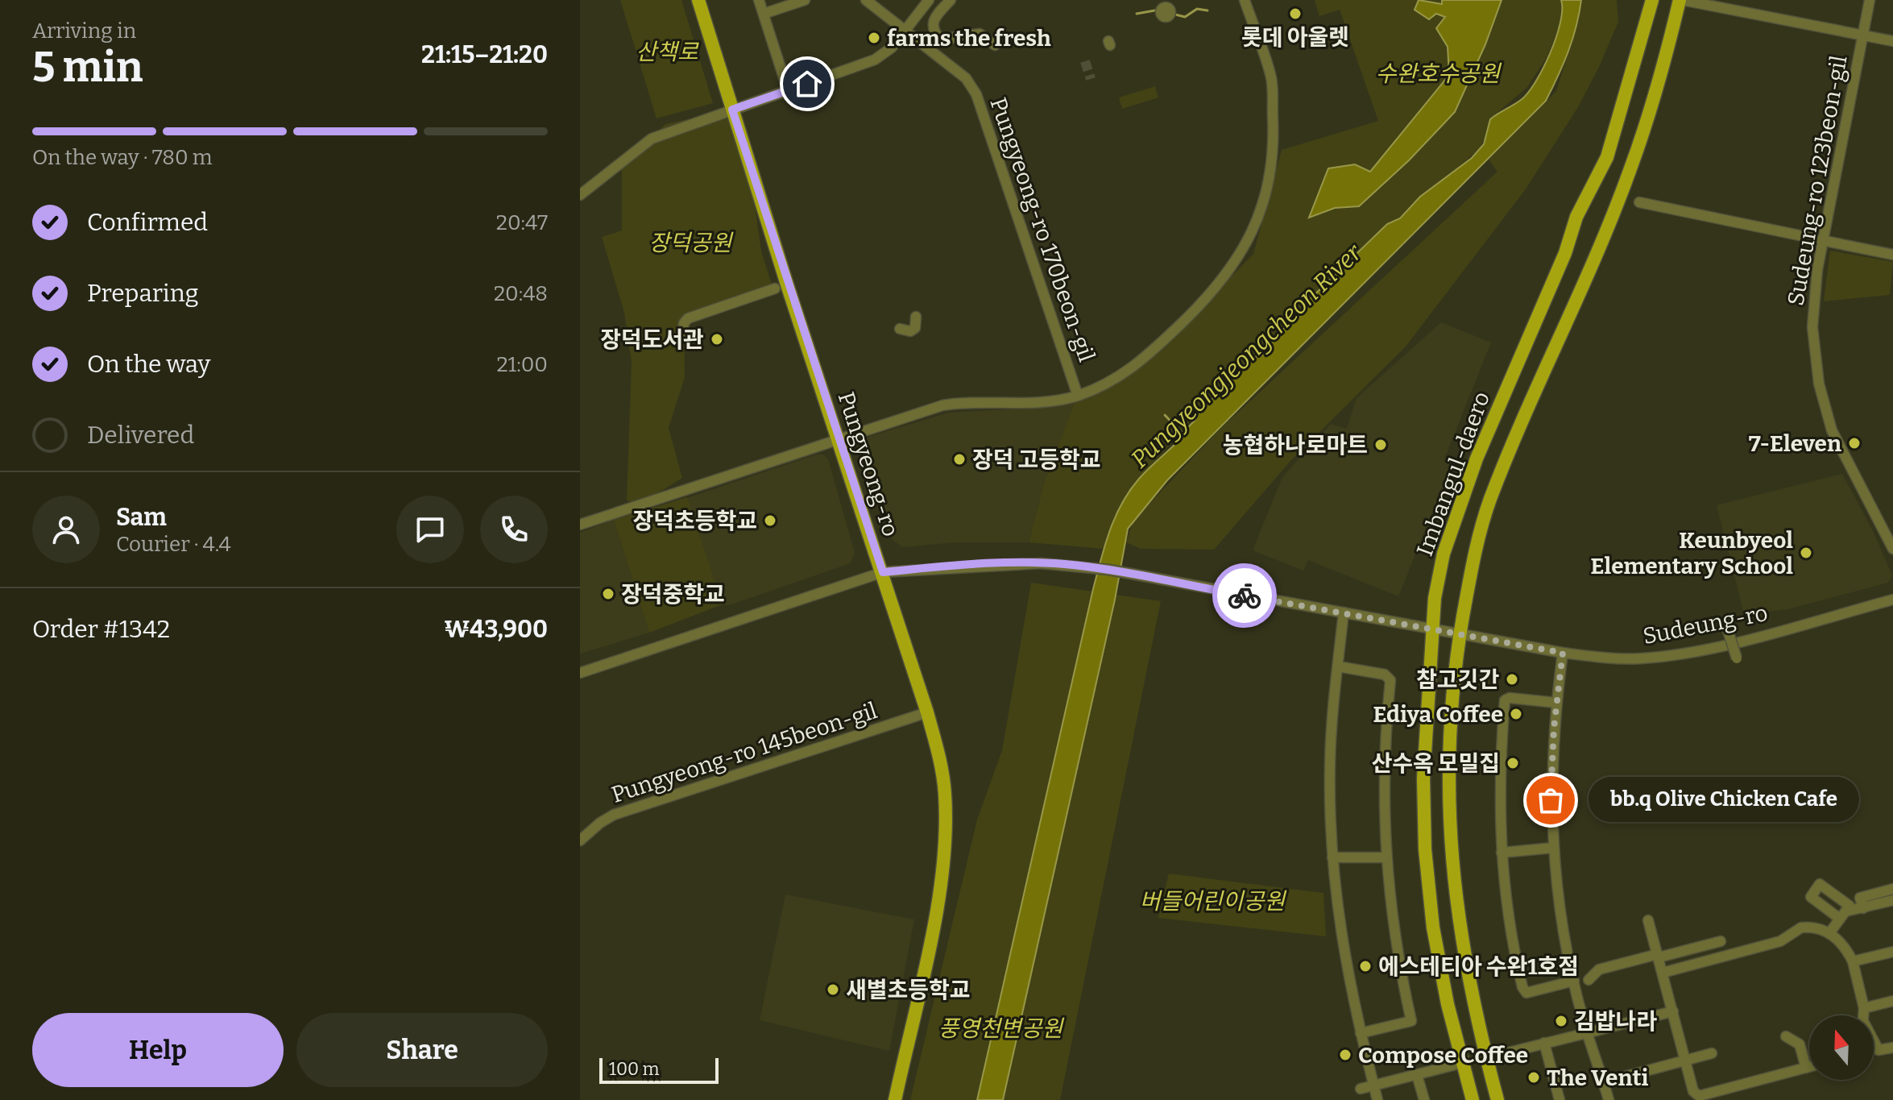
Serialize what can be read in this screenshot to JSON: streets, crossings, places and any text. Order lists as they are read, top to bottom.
{
  "streets": {
    "main road": ["Pungyeong-ro", "Imbangul-daero"],
    "street": [
      "Sudeung-ro 123beon-gil",
      "Pungyeong-ro 170beon-gil",
      "Sudeung-ro",
      "Pungyeong-ro 145beon-gil"
    ]
  },
  "crossings": [
    ["Pungyeong-ro 170beon-gil", "Pungyeong-ro"],
    ["Pungyeong-ro", "Sudeung-ro"],
    ["Pungyeong-ro", "Pungyeong-ro 145beon-gil"],
    ["Imbangul-daero", "Sudeung-ro"]
  ],
  "water": ["Pungyeongjeongcheon River"],
  "parks": [
    "산책로",
    "수완호수공원",
    "장덕공원",
    "버들어린이공원",
    "풍영천변공원"
  ],
  "places": [
    "롯데 아울렛",
    "farms the fresh",
    "장덕도서관",
    "7-Eleven",
    "농협하나로마트",
    "장덕 고등학교",
    "장덕초등학교",
    "Keunbyeol Elementary School",
    "장덕중학교",
    "참고깃간",
    "Ediya Coffee",
    "산수옥 모밀집",
    "bb.q Olive Chicken Cafe",
    "에스테티아 수완1호점",
    "새별초등학교",
    "김밥나라",
    "Compose Coffee",
    "The Venti"
  ],
  "scale_bar": "100 m",
  "north": "top",
  "page": {
    "heading": ["5 min", "Arriving in", "21:15–21:20"],
    "panel": [
      "Sam",
      "Courier · 4.4",
      "Order #1342",
      "₩43,900"
    ],
    "bar": "On the way · 780 m",
    "list": [
      ["Confirmed", "20:47"],
      ["Preparing", "20:48"],
      ["On the way", "21:00"],
      "Delivered"
    ],
    "bubble": "bb.q Olive Chicken Cafe",
    "buttons": ["Help", "Share"],
    "scale": "100 m"
  }
}
